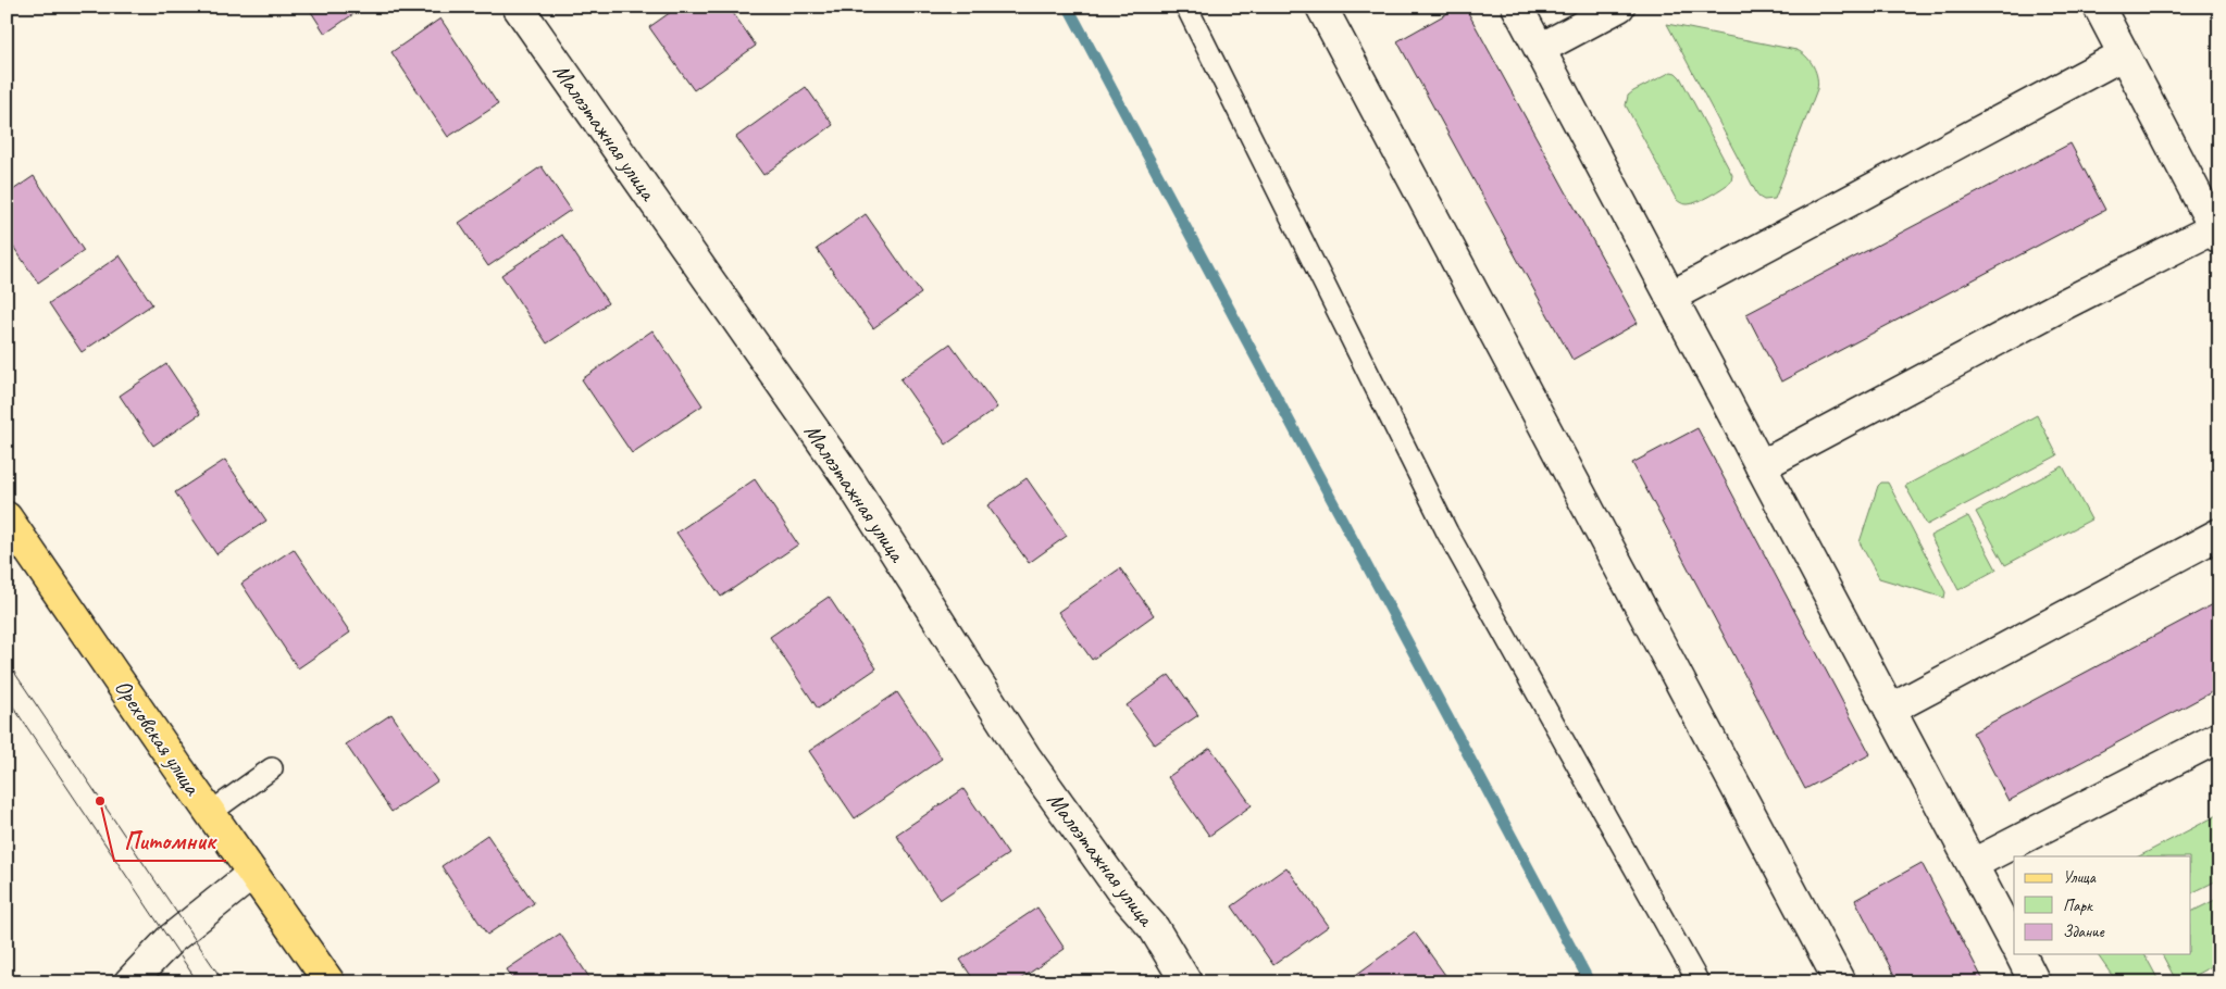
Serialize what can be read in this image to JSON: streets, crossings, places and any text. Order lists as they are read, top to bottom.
{
  "streets": {
    "main road": ["Ореховская улица"],
    "street": ["Малоэтажная улица"]
  },
  "places": ["Питомник"],
  "legend": ["Улица", "Парк", "Здание"]
}
